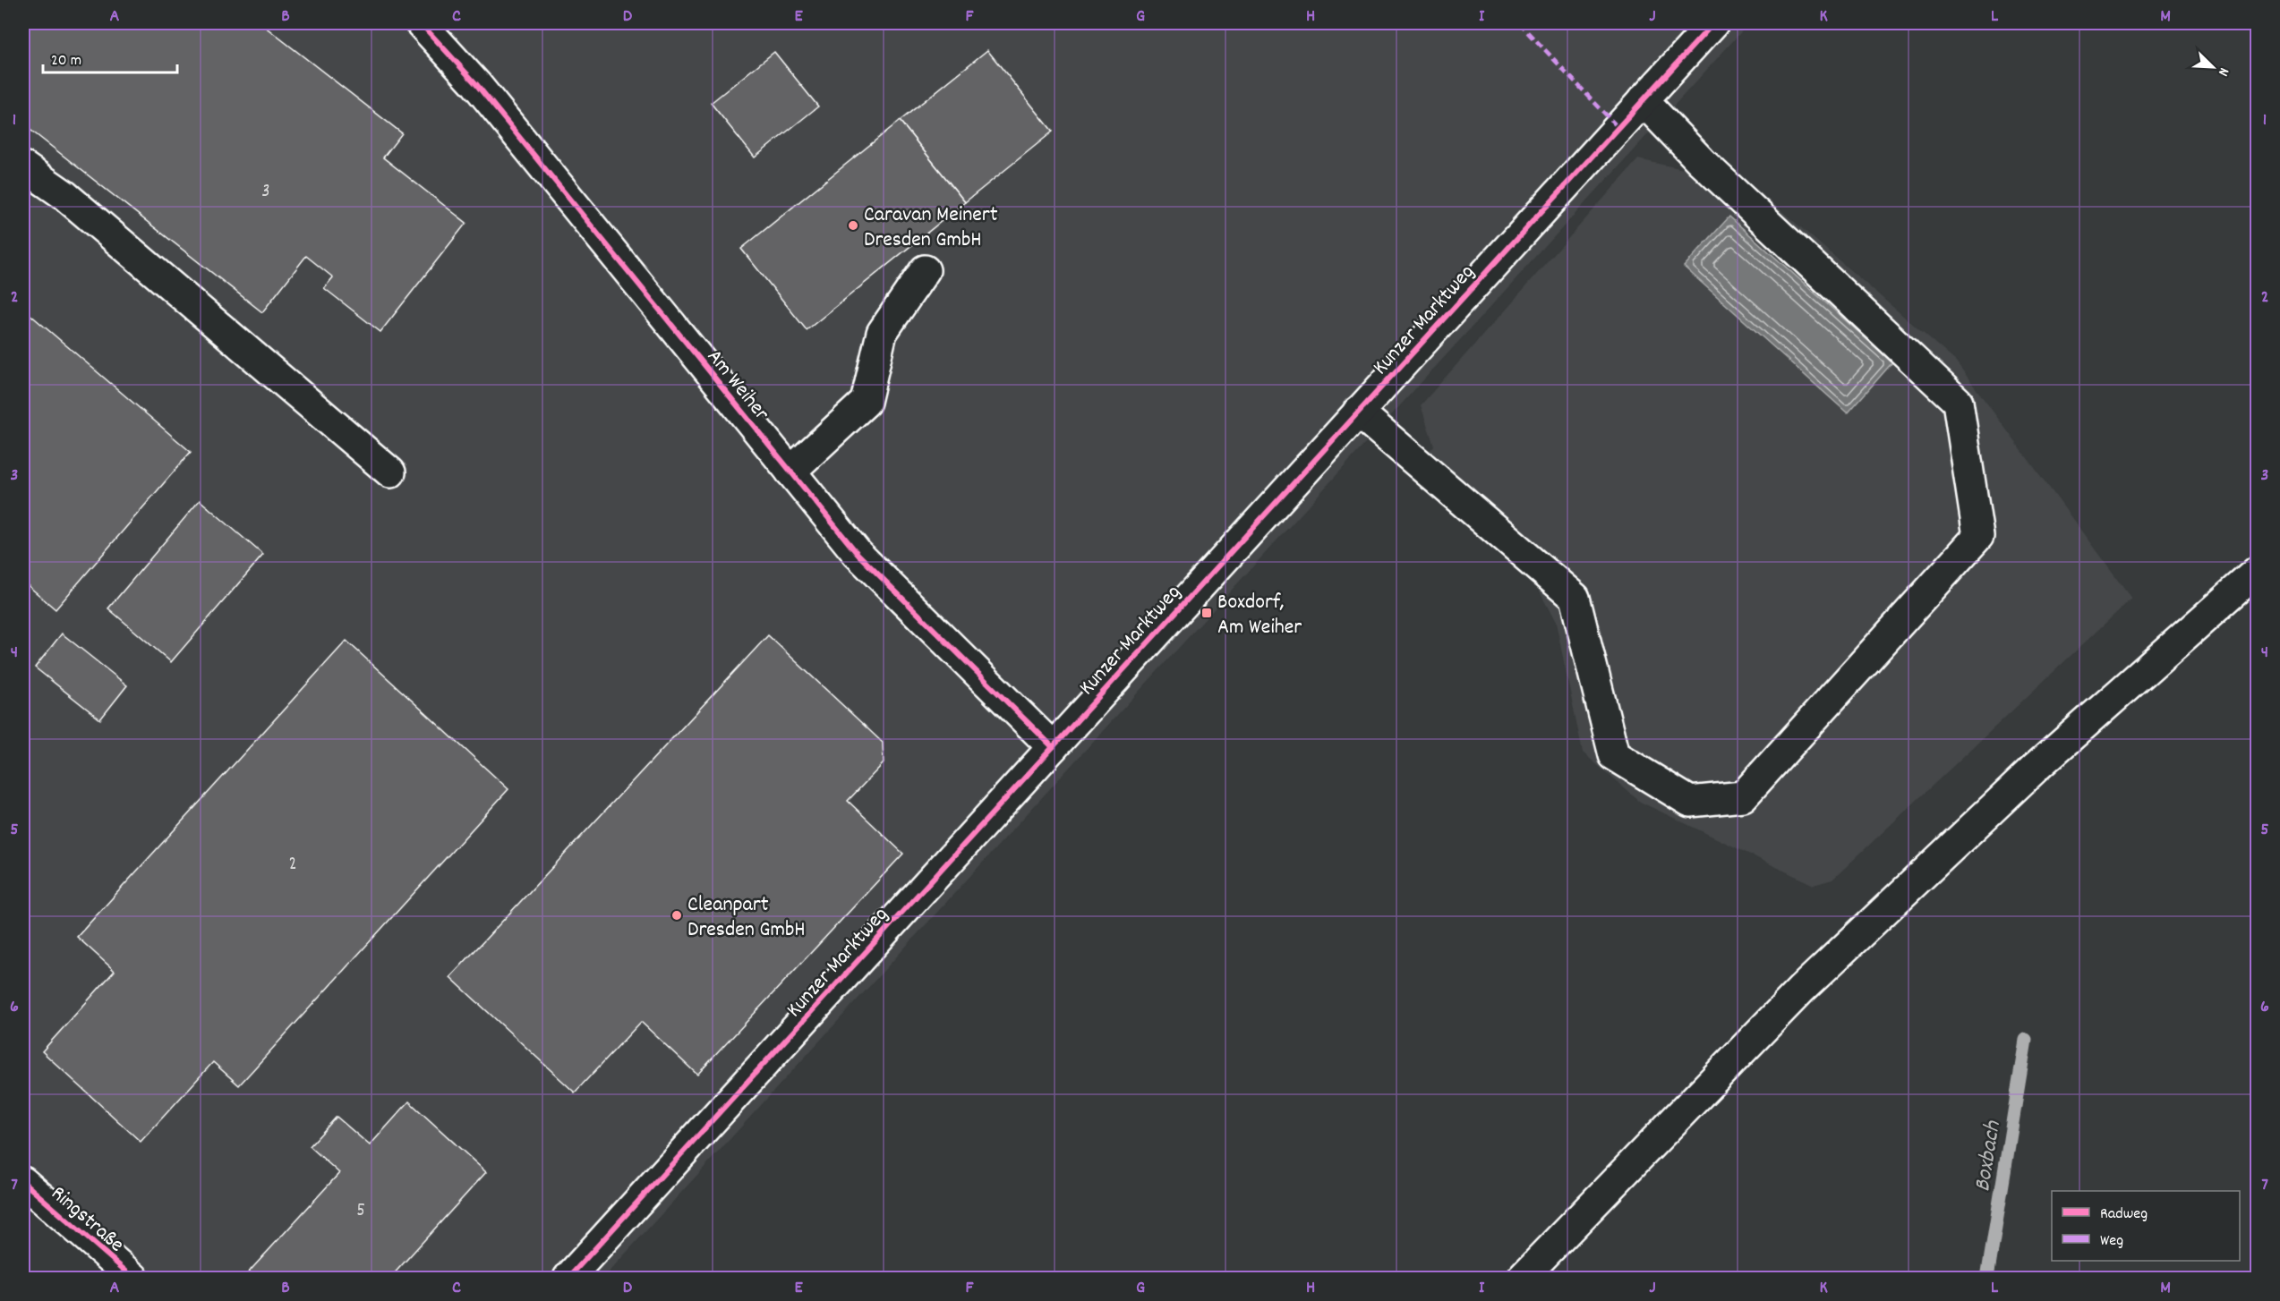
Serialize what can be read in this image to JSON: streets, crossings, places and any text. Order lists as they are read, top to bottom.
{
  "streets": {
    "street": ["Kunzer Marktweg", "Am Weiher", "Ringstraße"]
  },
  "crossings": [
    ["Kunzer Marktweg", "Am Weiher"]
  ],
  "water": ["Boxbach"],
  "places": {
    "other": ["Caravan Meinert Dresden GmbH", "Cleanpart Dresden GmbH"],
    "transit": ["Boxdorf, Am Weiher"]
  },
  "house_numbers": ["3", "2", "5"],
  "legend": ["Radweg", "Weg"],
  "scale_bar": "20 m",
  "north": "bottom right",
  "grid": {
    "columns": [
      "A",
      "B",
      "C",
      "D",
      "E",
      "F",
      "G",
      "H",
      "I",
      "J",
      "K",
      "L",
      "M"
    ],
    "rows": [
      "1",
      "2",
      "3",
      "4",
      "5",
      "6",
      "7"
    ]
  }
}
